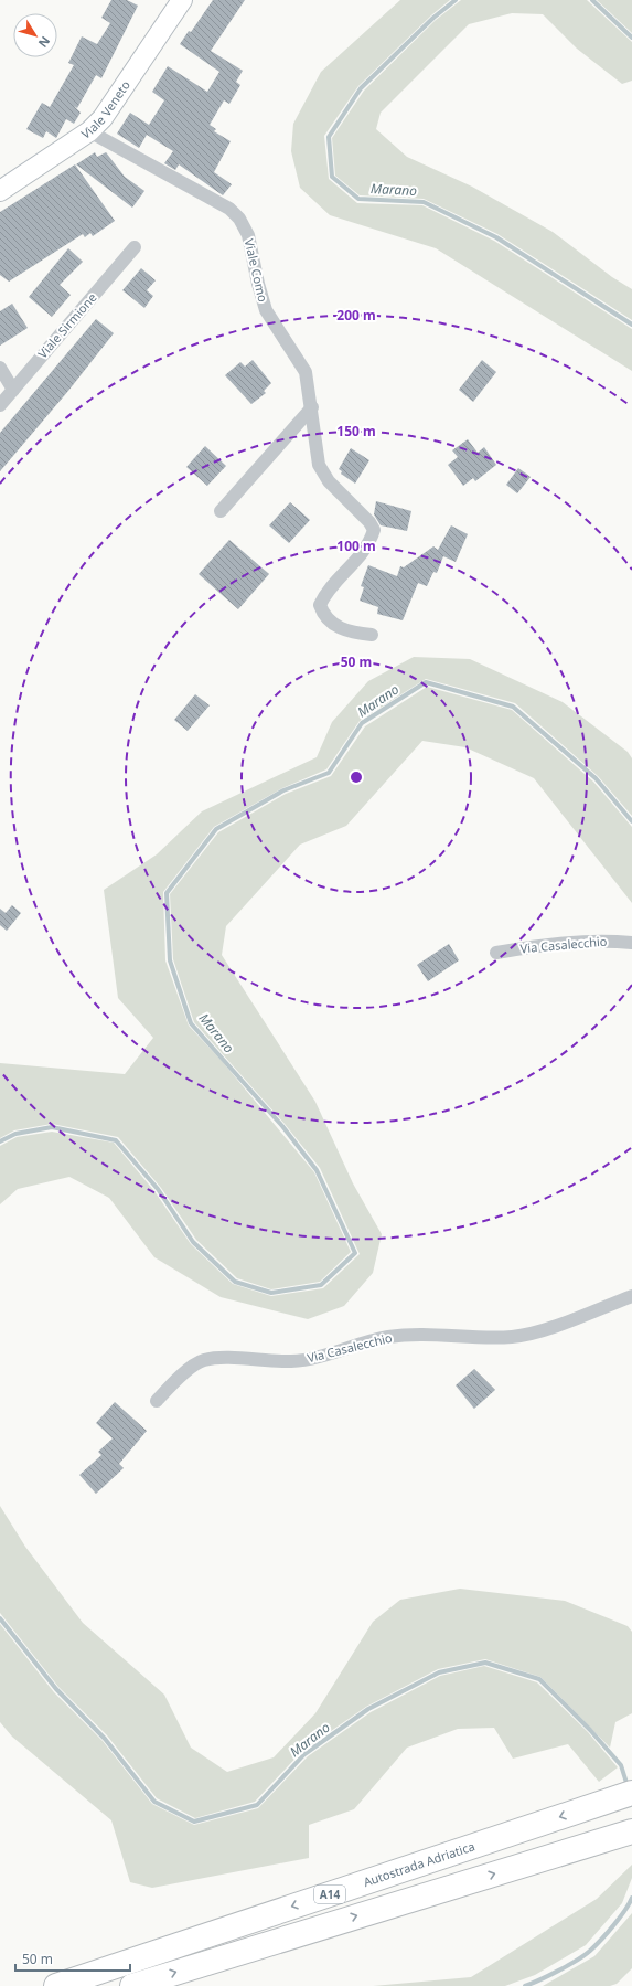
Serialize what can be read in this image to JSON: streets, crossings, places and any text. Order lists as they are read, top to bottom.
{
  "streets": {
    "highway": ["Autostrada Adriatica", "A14"],
    "main road": ["Viale Veneto"],
    "street": ["Viale Como", "Viale Sirmione", "Via Casalecchio"]
  },
  "crossings": [
    ["Viale Veneto", "Viale Como"]
  ],
  "water": ["Marano"],
  "scale_bar": "50 m",
  "north": "bottom right",
  "rings": [
    "200 m",
    "150 m",
    "100 m",
    "50 m"
  ]
}
